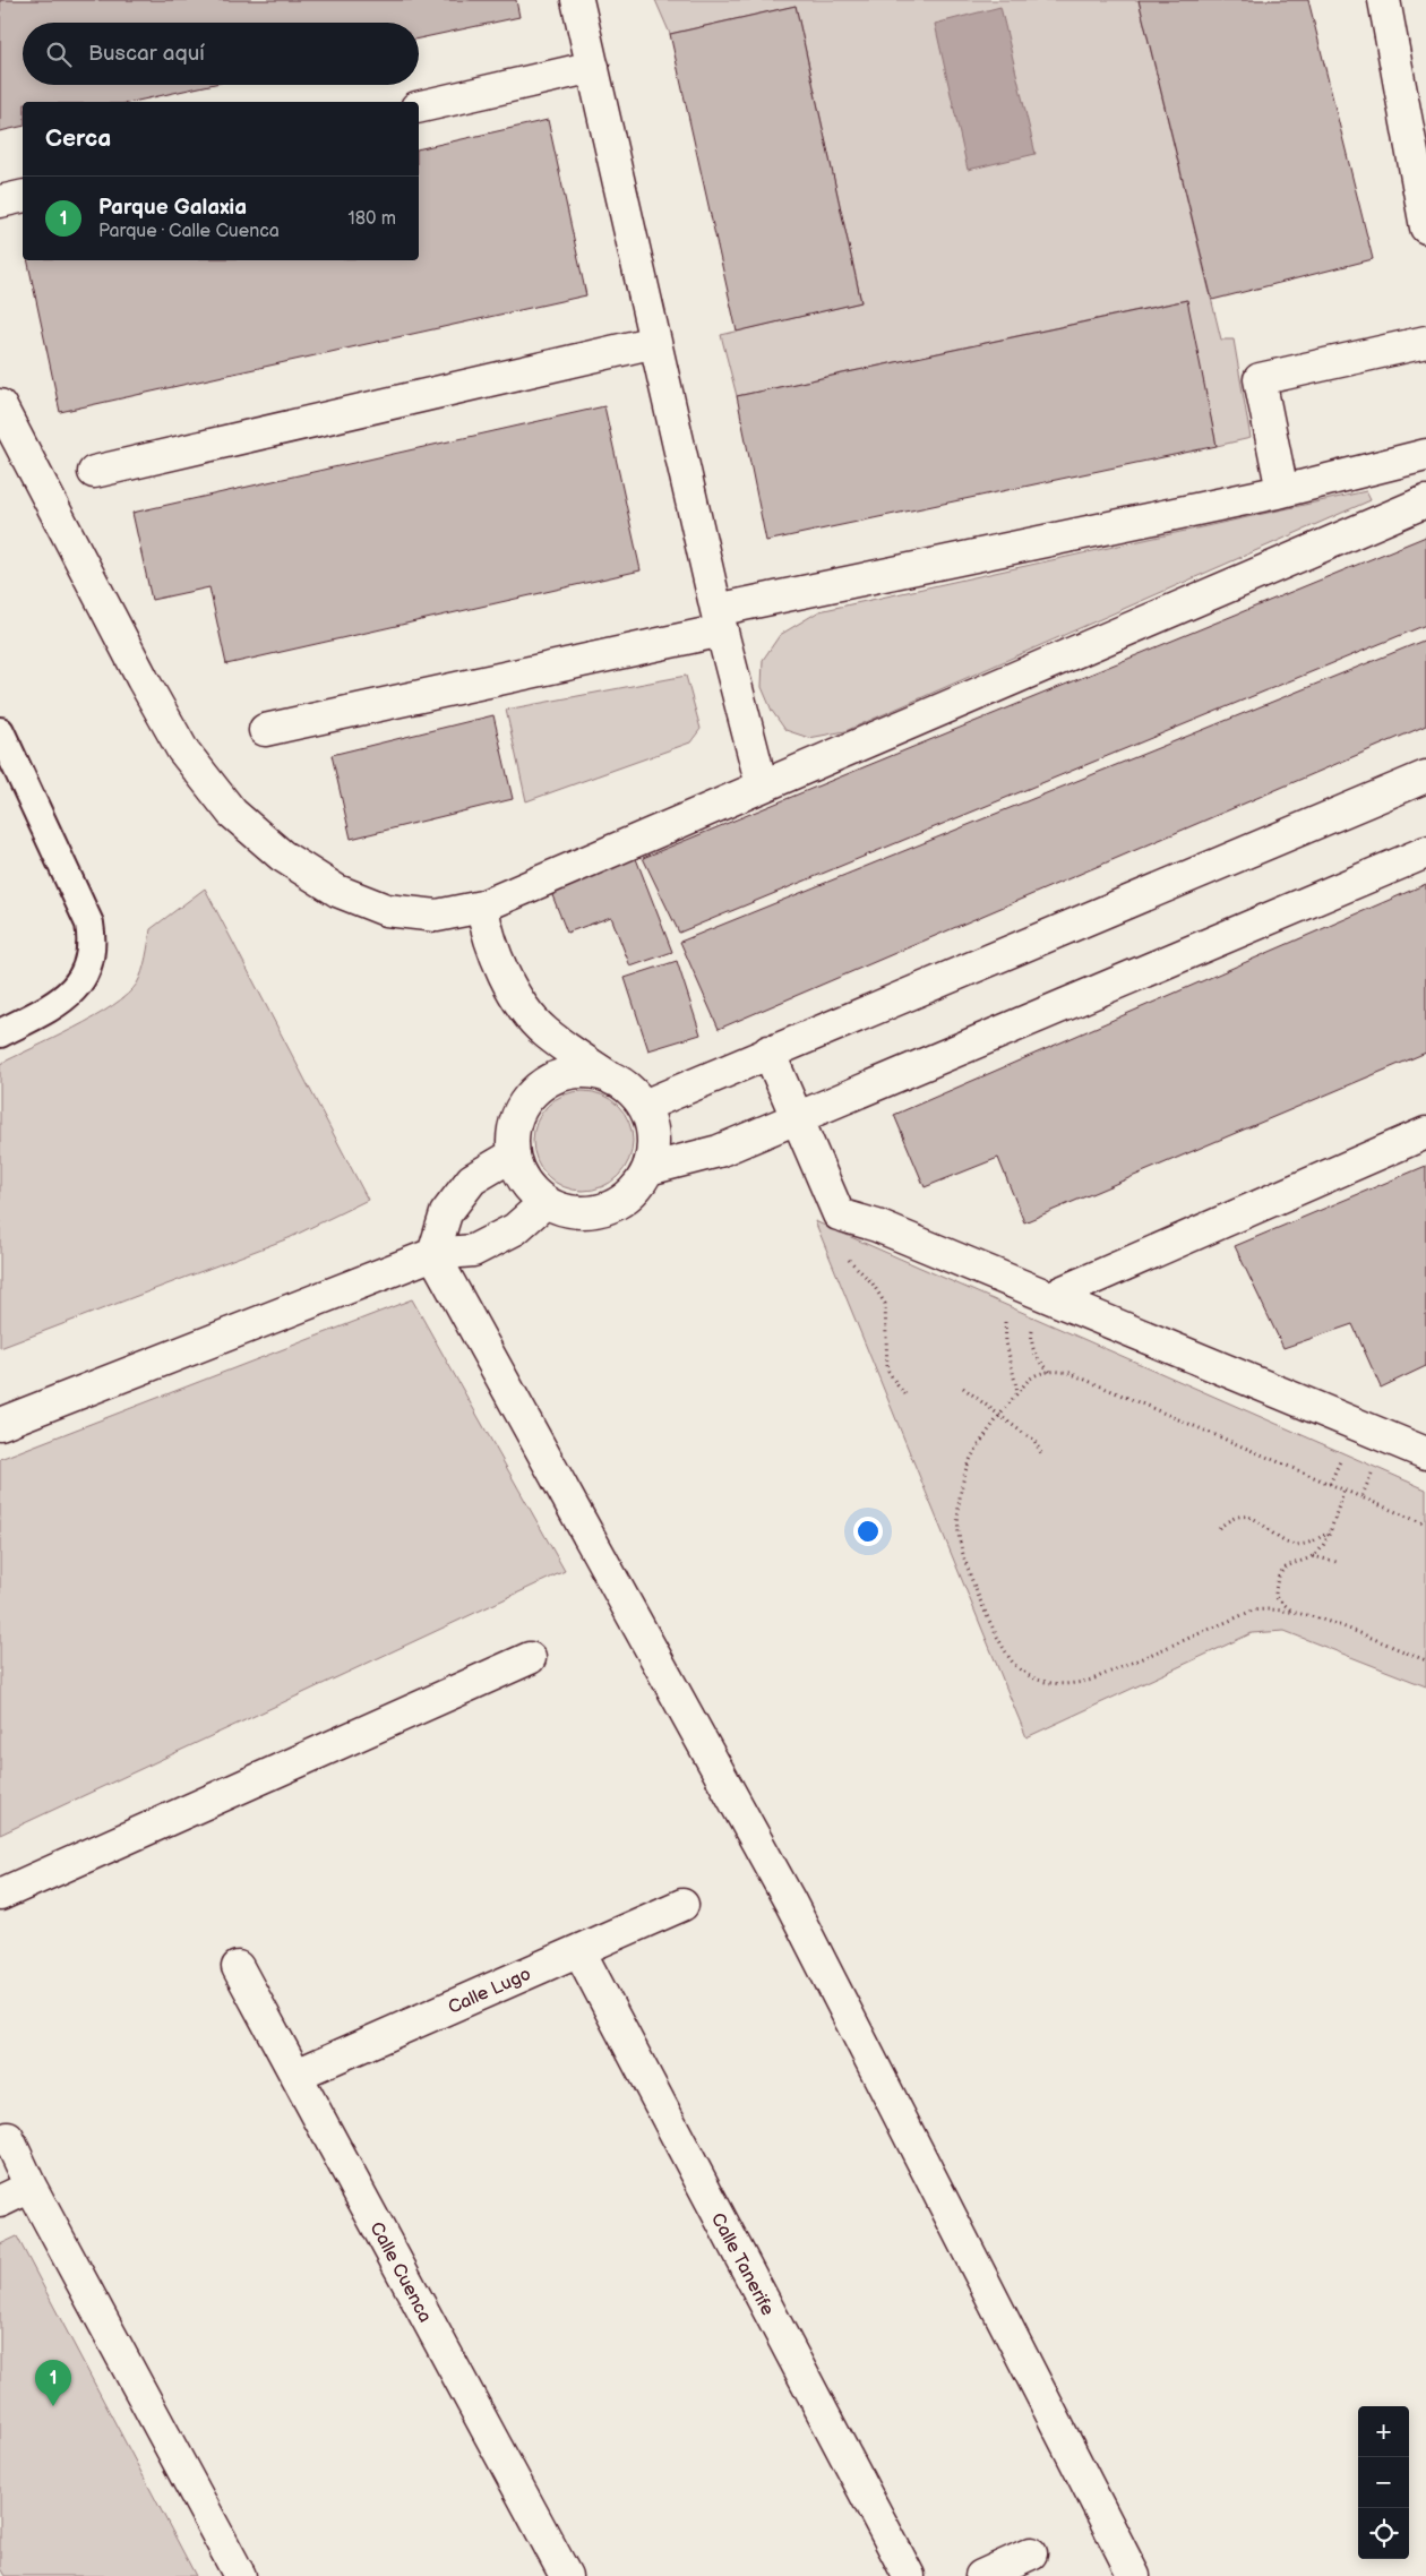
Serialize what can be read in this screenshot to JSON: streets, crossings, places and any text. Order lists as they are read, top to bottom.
{
  "streets": {
    "street": ["Calle Lugo", "Calle Tanerife", "Calle Cuenca"]
  },
  "crossings": [
    ["Calle Lugo", "Calle Tanerife"],
    ["Calle Lugo", "Calle Cuenca"]
  ],
  "page": {
    "search": "Buscar aquí",
    "heading": "Cerca",
    "list": [
      {
        "mark": "1",
        "name": "Parque Galaxia",
        "note": "Parque · Calle Cuenca",
        "value": "180 m"
      }
    ],
    "pins": "1",
    "map_buttons": ["+", "−"]
  }
}
